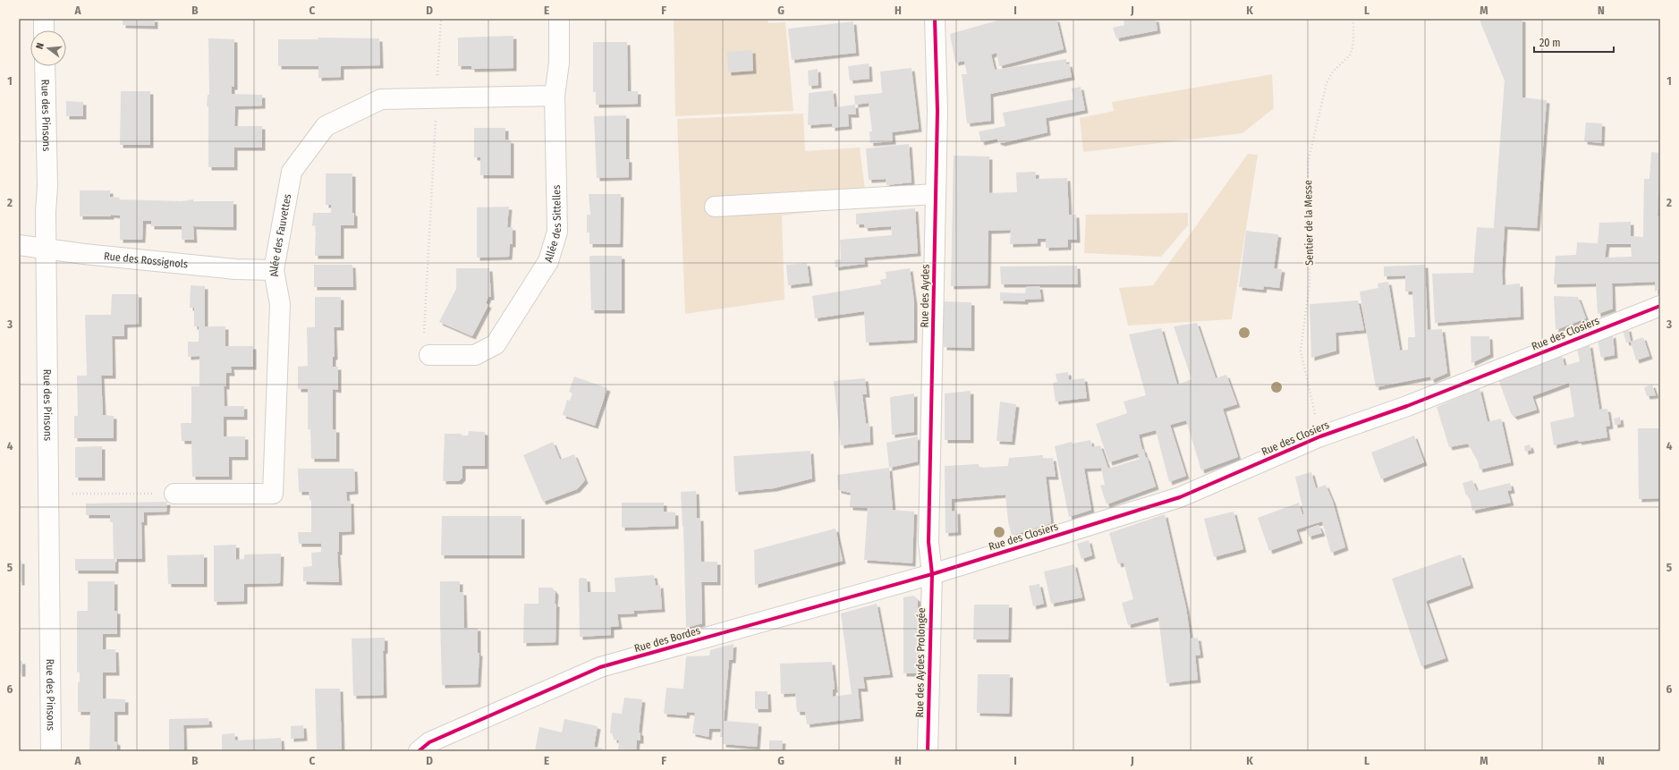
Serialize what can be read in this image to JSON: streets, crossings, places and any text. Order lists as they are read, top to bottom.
{
  "streets": {
    "street": [
      "Rue des Pinsons",
      "Allée des Sittelles",
      "Allée des Fauvettes",
      "Rue des Rossignols",
      "Rue des Aydes",
      "Rue des Closiers",
      "Rue des Bordes",
      "Rue des Aydes Prolongée"
    ],
    "path": ["Sentier de la Messe"]
  },
  "crossings": [
    ["Rue des Pinsons", "Rue des Rossignols"],
    ["Allée des Sittelles", "Allée des Fauvettes"],
    ["Sentier de la Messe", "Rue des Closiers"],
    ["Allée des Fauvettes", "Rue des Rossignols"],
    ["Rue des Aydes", "Rue des Closiers"],
    ["Rue des Aydes", "Rue des Bordes"],
    ["Rue des Aydes", "Rue des Aydes Prolongée"],
    ["Rue des Closiers", "Rue des Bordes"],
    ["Rue des Closiers", "Rue des Aydes Prolongée"],
    ["Rue des Bordes", "Rue des Aydes Prolongée"]
  ],
  "scale_bar": "20 m",
  "north": "left",
  "grid": {
    "columns": [
      "A",
      "B",
      "C",
      "D",
      "E",
      "F",
      "G",
      "H",
      "I",
      "J",
      "K",
      "L",
      "M",
      "N"
    ],
    "rows": [
      "1",
      "2",
      "3",
      "4",
      "5",
      "6"
    ]
  }
}
